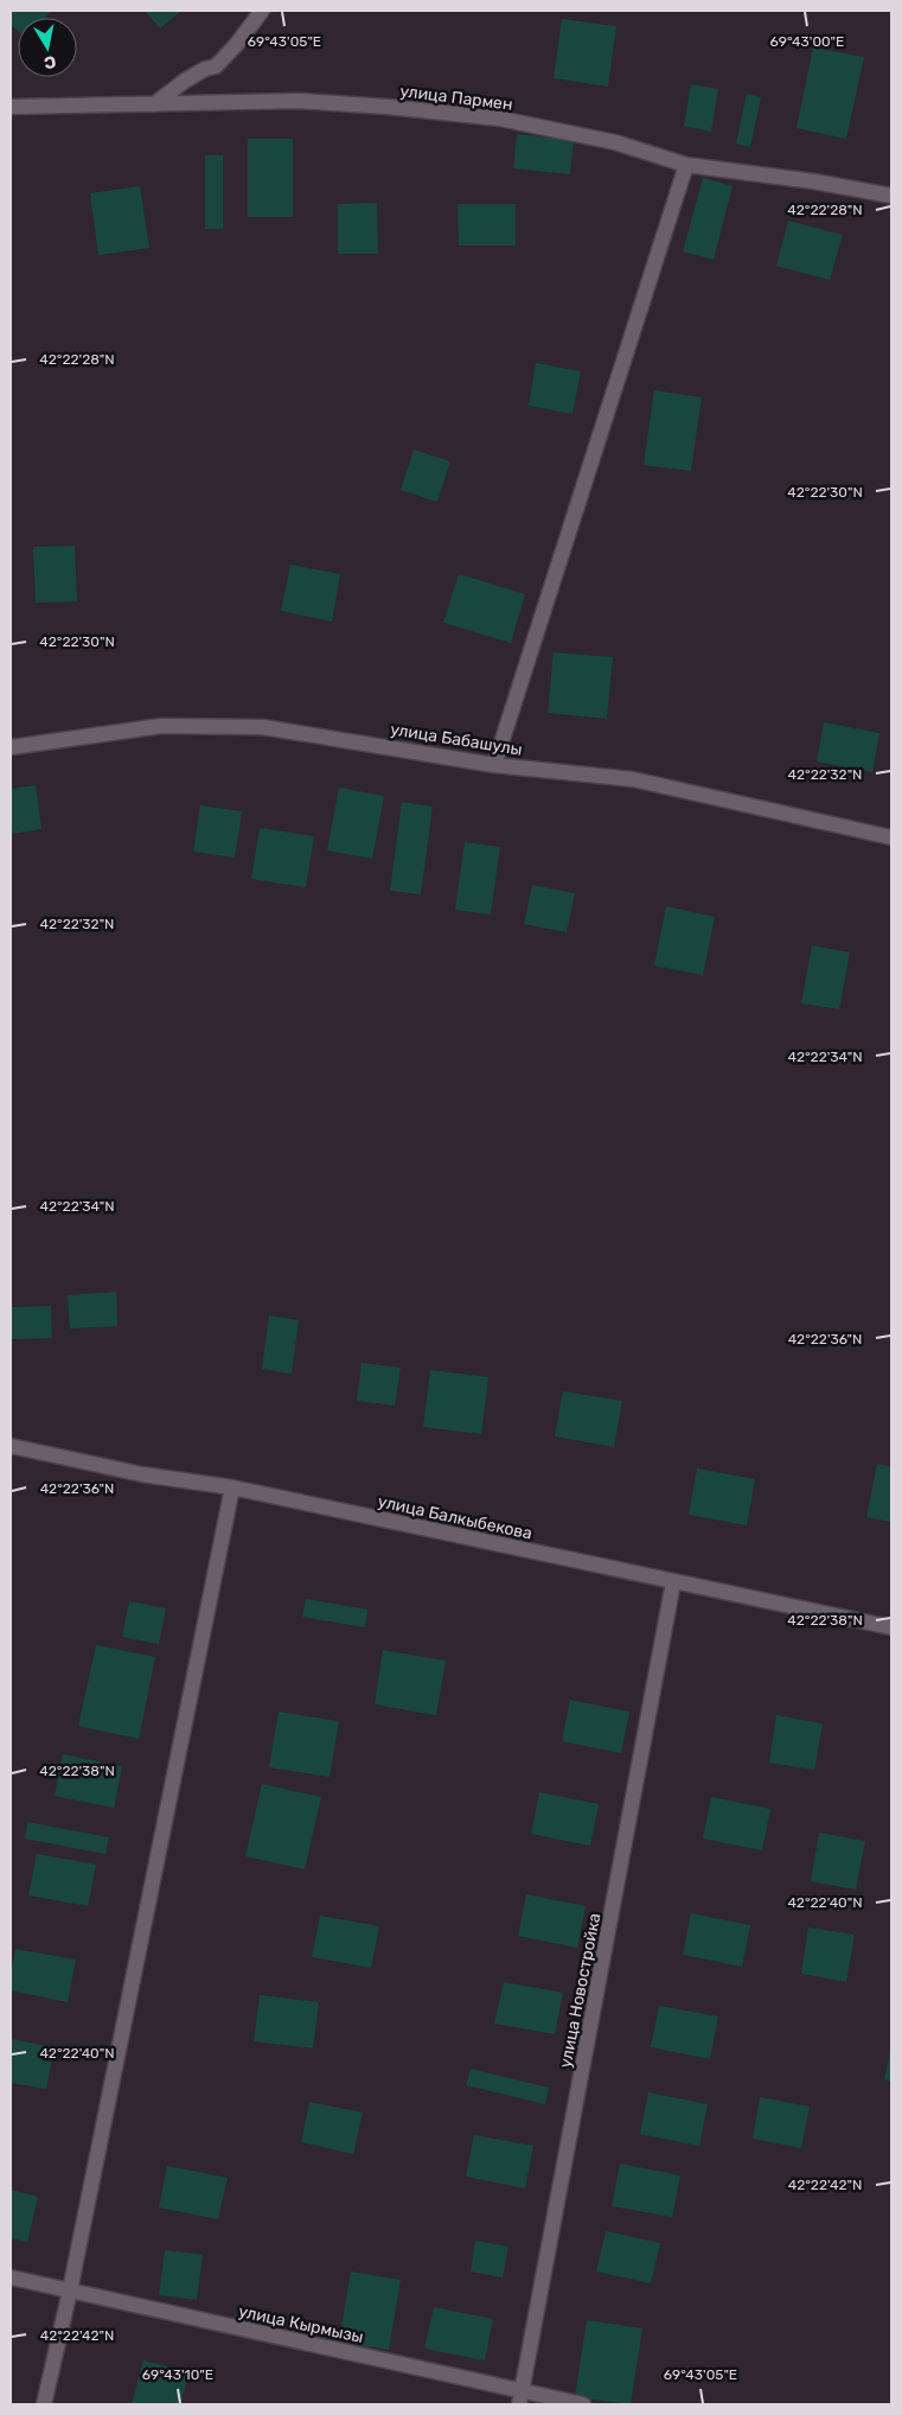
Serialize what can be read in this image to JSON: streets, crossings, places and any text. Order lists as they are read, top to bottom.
{
  "streets": {
    "street": [
      "улица Пармен",
      "улица Бабашулы",
      "улица Балкыбекова",
      "улица Новостройка",
      "улица Кырмызы"
    ]
  },
  "crossings": [
    ["улица Балкыбекова", "улица Новостройка"],
    ["улица Новостройка", "улица Кырмызы"]
  ],
  "north": "bottom",
  "coordinates": [
    "69°43'05\"E",
    "69°43'00\"E",
    "42°22'28\"N",
    "42°22'30\"N",
    "42°22'32\"N",
    "42°22'34\"N",
    "42°22'36\"N",
    "42°22'38\"N",
    "42°22'40\"N",
    "42°22'42\"N",
    "69°43'10\"E"
  ]
}
